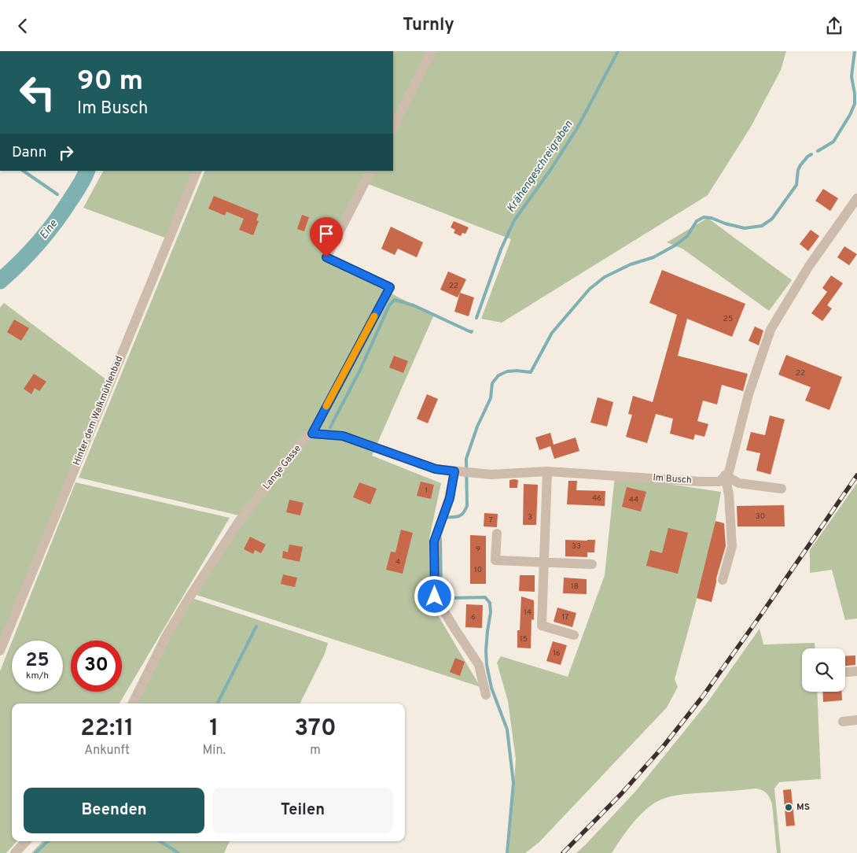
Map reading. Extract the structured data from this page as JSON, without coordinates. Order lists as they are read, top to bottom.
{
  "streets": {
    "street": ["Hinter dem Walkmühlenbad", "Lange Gasse", "Im Busch"]
  },
  "crossings": [
    ["Lange Gasse", "Im Busch"]
  ],
  "water": ["Krähengeschreigraben", "Eine"],
  "places": ["MS"],
  "house_numbers": [
    "22",
    "25",
    "22",
    "1",
    "46",
    "44",
    "30",
    "3",
    "7",
    "33",
    "9",
    "4",
    "10",
    "18",
    "14",
    "6",
    "17",
    "15",
    "16"
  ],
  "page": {
    "header": "Turnly",
    "turn": ["90 m", "Im Busch"],
    "then": "Dann",
    "speed": "25 km/h",
    "limit": "30",
    "eta": [
      "22:11",
      "Ankunft",
      "1",
      "Min.",
      "370",
      "m"
    ],
    "buttons": ["Beenden", "Teilen"]
  }
}
